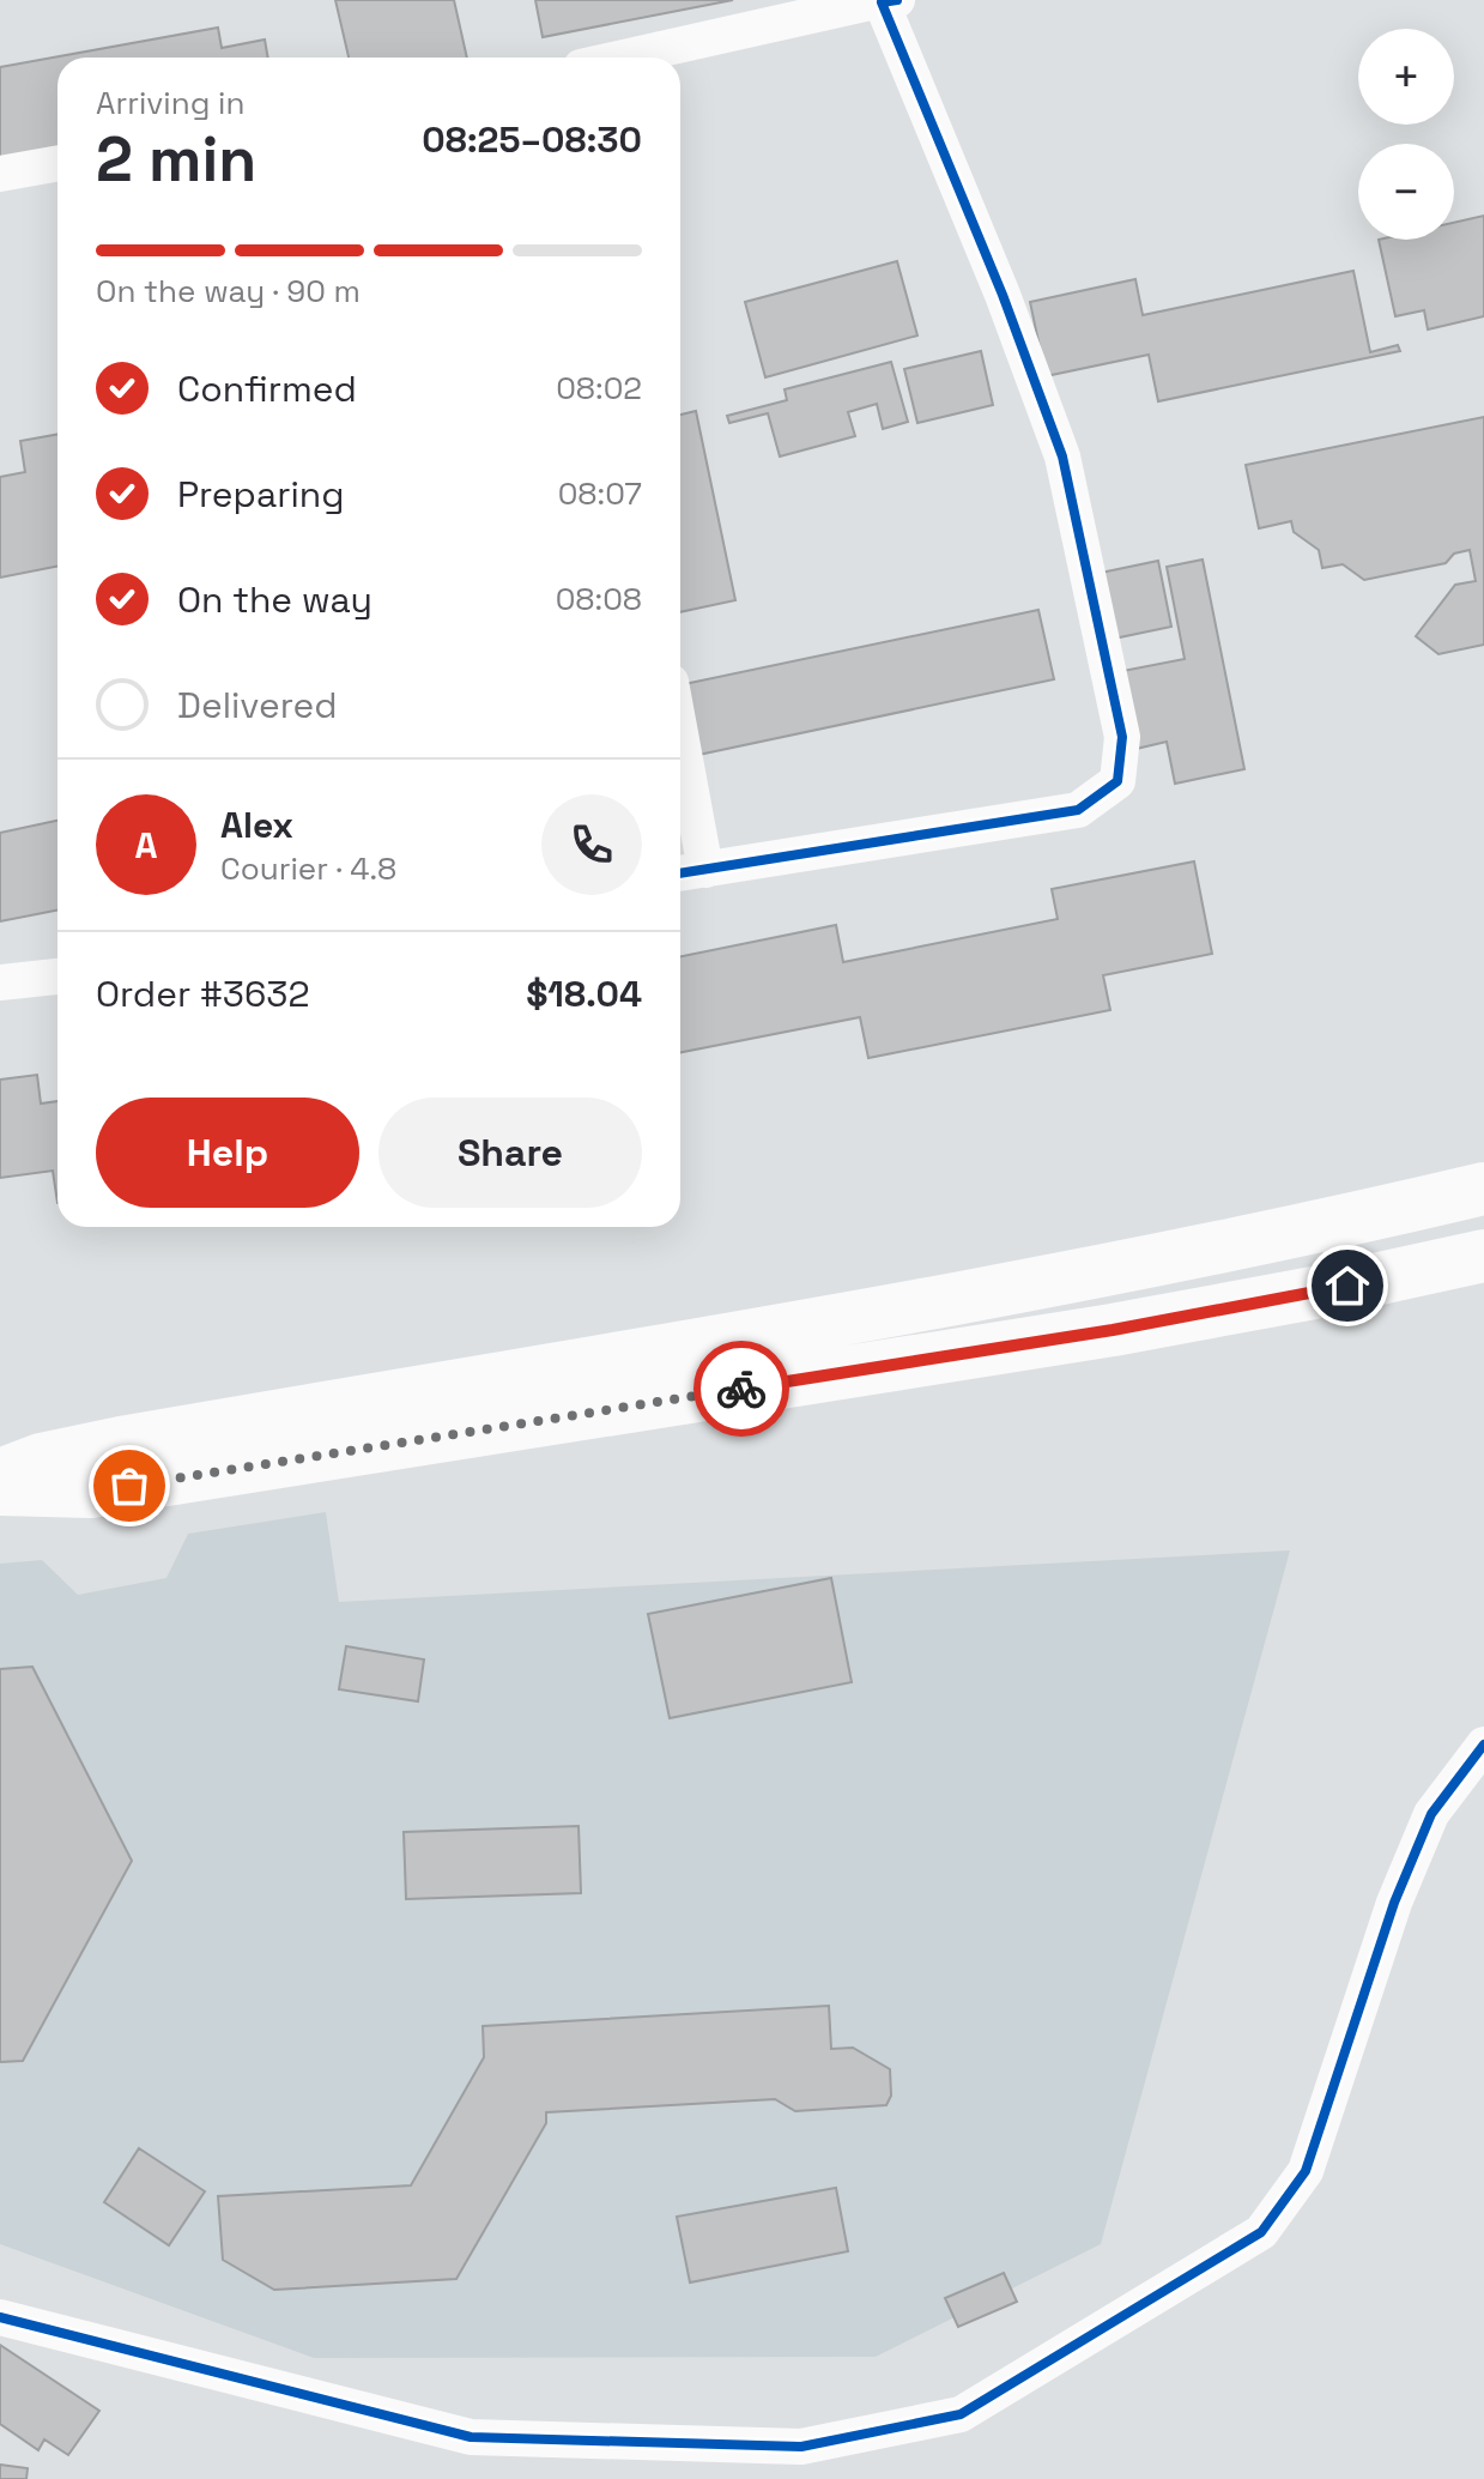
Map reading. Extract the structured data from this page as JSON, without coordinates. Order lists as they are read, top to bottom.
{
  "page": {
    "map_buttons": ["+", "−"],
    "heading": ["2 min", "Arriving in", "08:25–08:30"],
    "panel": [
      "Alex",
      "Courier · 4.8",
      "Order #3632",
      "$18.04"
    ],
    "bar": "On the way · 90 m",
    "list": [
      ["Confirmed", "08:02"],
      ["Preparing", "08:07"],
      ["On the way", "08:08"],
      "Delivered"
    ],
    "round": "A",
    "buttons": ["Help", "Share"]
  }
}
